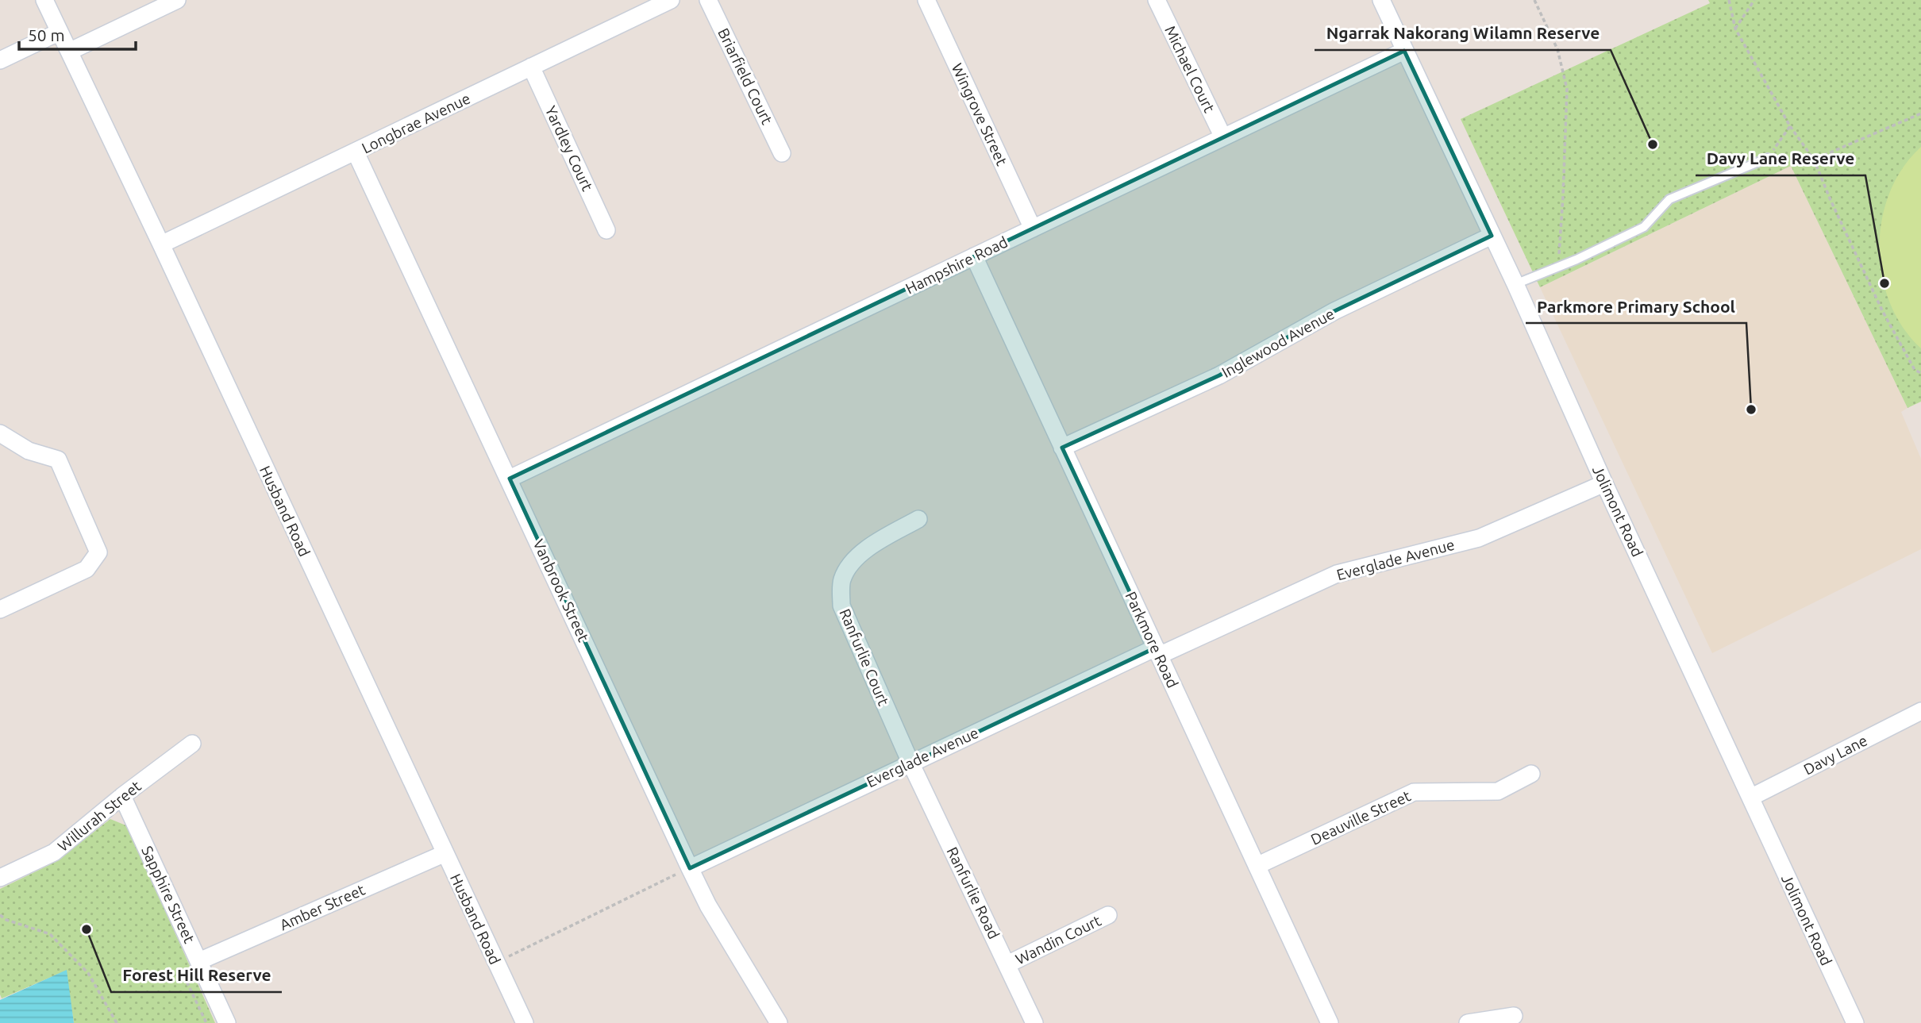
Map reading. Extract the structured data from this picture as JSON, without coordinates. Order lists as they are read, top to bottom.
{
  "streets": {
    "street": [
      "Michael Court",
      "Briarfield Court",
      "Wingrove Street",
      "Longbrae Avenue",
      "Yardley Court",
      "Hampshire Road",
      "Inglewood Avenue",
      "Husband Road",
      "Jolimont Road",
      "Everglade Avenue",
      "Vanbrook Street",
      "Parkmore Road",
      "Ranfurlie Court",
      "Davy Lane",
      "Willurah Street",
      "Deauville Street",
      "Ranfurlie Road",
      "Sapphire Street",
      "Amber Street",
      "Wandin Court"
    ]
  },
  "crossings": [
    ["Michael Court", "Hampshire Road"],
    ["Wingrove Street", "Hampshire Road"],
    ["Longbrae Avenue", "Yardley Court"],
    ["Longbrae Avenue", "Husband Road"],
    ["Longbrae Avenue", "Vanbrook Street"],
    ["Hampshire Road", "Jolimont Road"],
    ["Hampshire Road", "Vanbrook Street"],
    ["Hampshire Road", "Parkmore Road"],
    ["Inglewood Avenue", "Jolimont Road"],
    ["Inglewood Avenue", "Parkmore Road"],
    ["Husband Road", "Amber Street"],
    ["Jolimont Road", "Everglade Avenue"],
    ["Jolimont Road", "Davy Lane"],
    ["Everglade Avenue", "Vanbrook Street"],
    ["Everglade Avenue", "Parkmore Road"],
    ["Everglade Avenue", "Ranfurlie Court"],
    ["Everglade Avenue", "Ranfurlie Road"],
    ["Parkmore Road", "Deauville Street"],
    ["Ranfurlie Court", "Ranfurlie Road"],
    ["Willurah Street", "Sapphire Street"],
    ["Ranfurlie Road", "Wandin Court"],
    ["Sapphire Street", "Amber Street"]
  ],
  "places": [
    "Ngarrak Nakorang Wilamn Reserve",
    "Davy Lane Reserve",
    "Parkmore Primary School",
    "Forest Hill Reserve"
  ],
  "scale_bar": "50 m"
}
